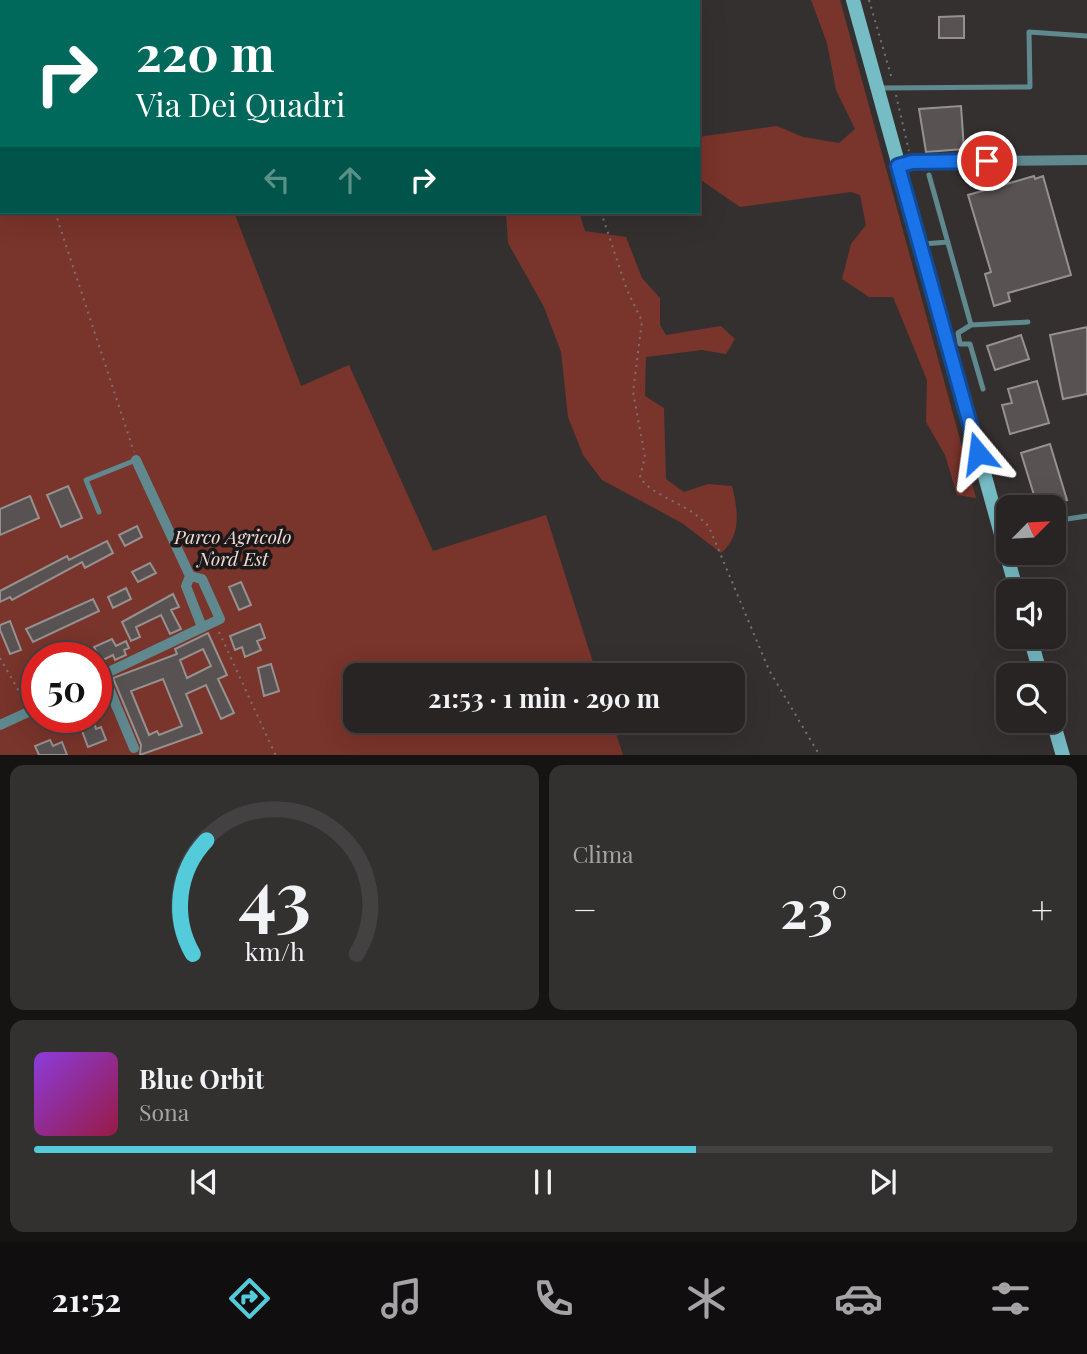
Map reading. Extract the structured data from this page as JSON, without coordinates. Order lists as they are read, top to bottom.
{
  "parks": ["Parco Agricolo Nord Est"],
  "north": "top right",
  "page": {
    "turn": ["220 m", "Via Dei Quadri"],
    "limit": "50",
    "trip": "21:53 · 1 min · 290 m",
    "tile": "Clima",
    "heat": ["−", "23°", "+"],
    "song": ["Blue Orbit", "Sona"],
    "tabs": "21:52",
    "gauge": ["43", "km/h"]
  }
}
